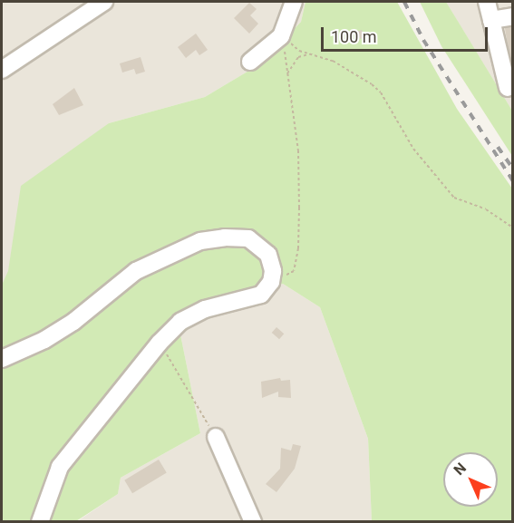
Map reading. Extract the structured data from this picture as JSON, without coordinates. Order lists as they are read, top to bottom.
{
  "scale_bar": "100 m",
  "north": "top left"
}
